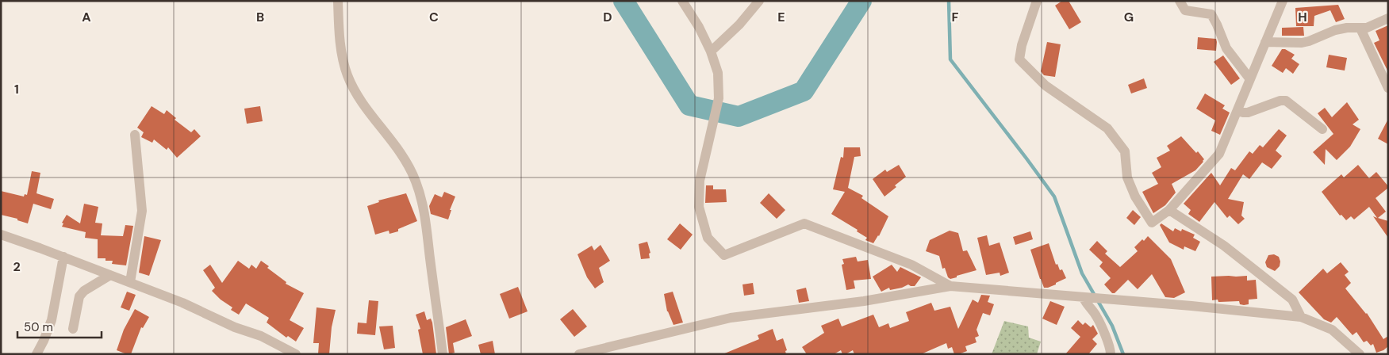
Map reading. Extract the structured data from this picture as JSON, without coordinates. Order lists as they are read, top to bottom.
{
  "scale_bar": "50 m",
  "grid": {
    "columns": [
      "A",
      "B",
      "C",
      "D",
      "E",
      "F",
      "G",
      "H"
    ],
    "rows": ["1", "2"]
  }
}
